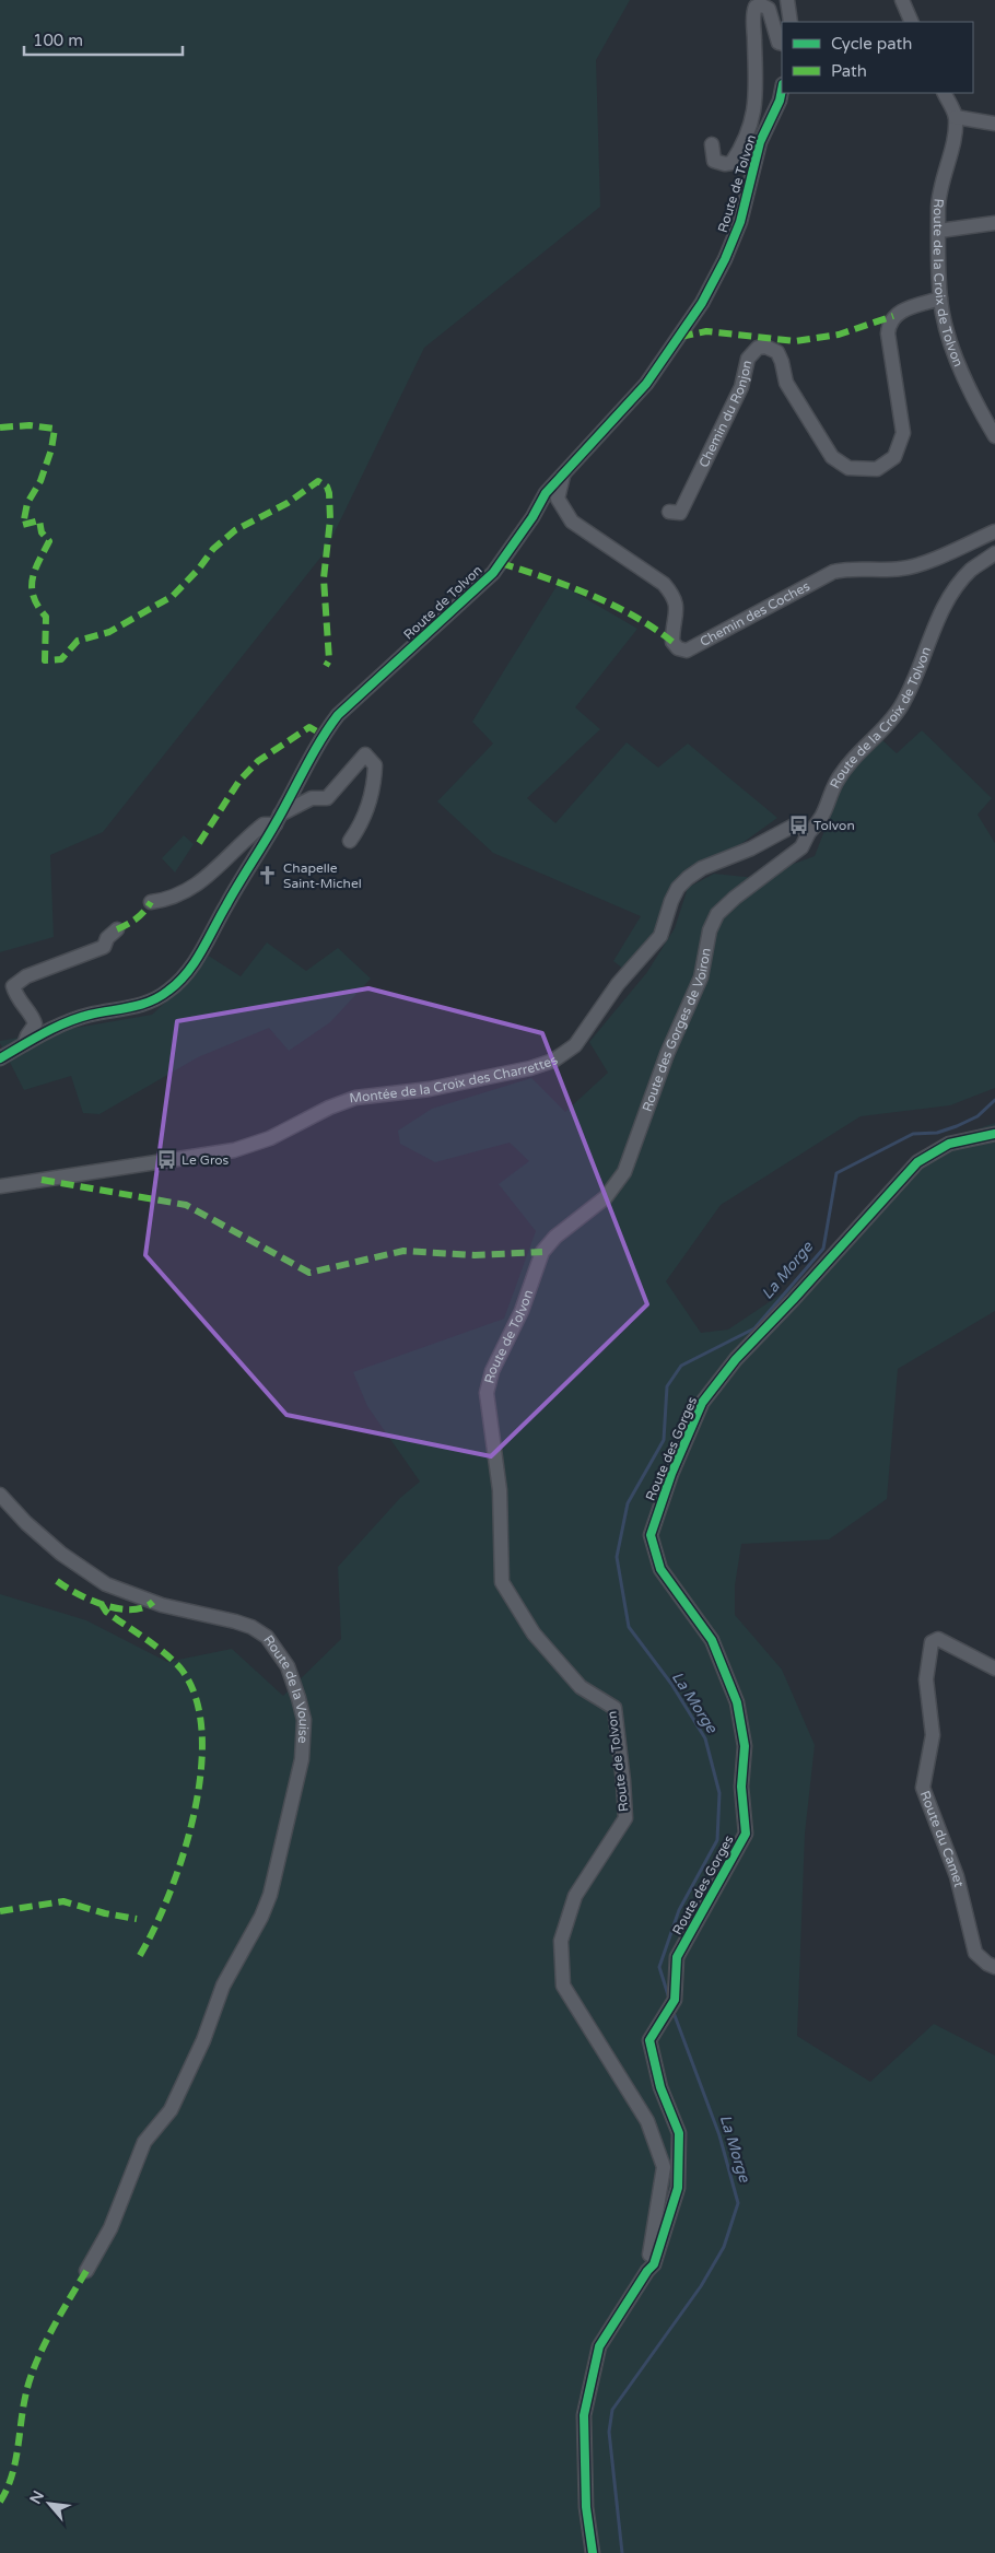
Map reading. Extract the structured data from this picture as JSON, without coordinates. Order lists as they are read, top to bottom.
{
  "streets": {
    "street": [
      "Route de Tolvon",
      "Route de la Croix de Tolvon",
      "Chemin du Ronjon",
      "Chemin des Coches",
      "Route des Gorges de Voiron",
      "Montée de la Croix des Charrettes",
      "Route des Gorges",
      "Route de la Vouise",
      "Route du Camet"
    ]
  },
  "crossings": [
    ["Route de Tolvon", "Chemin des Coches"],
    ["Route de Tolvon", "Route des Gorges de Voiron"],
    ["Route de Tolvon", "Route des Gorges"],
    ["Route de la Croix de Tolvon", "Chemin du Ronjon"],
    ["Route de la Croix de Tolvon", "Route des Gorges de Voiron"],
    ["Route de la Croix de Tolvon", "Montée de la Croix des Charrettes"],
    ["Route des Gorges de Voiron", "Montée de la Croix des Charrettes"]
  ],
  "water": ["La Morge"],
  "places": {
    "bus stop": ["Tolvon", "Le Gros"],
    "church": ["Chapelle Saint-Michel"]
  },
  "legend": ["Cycle path", "Path"],
  "scale_bar": "100 m",
  "north": "top left"
}
